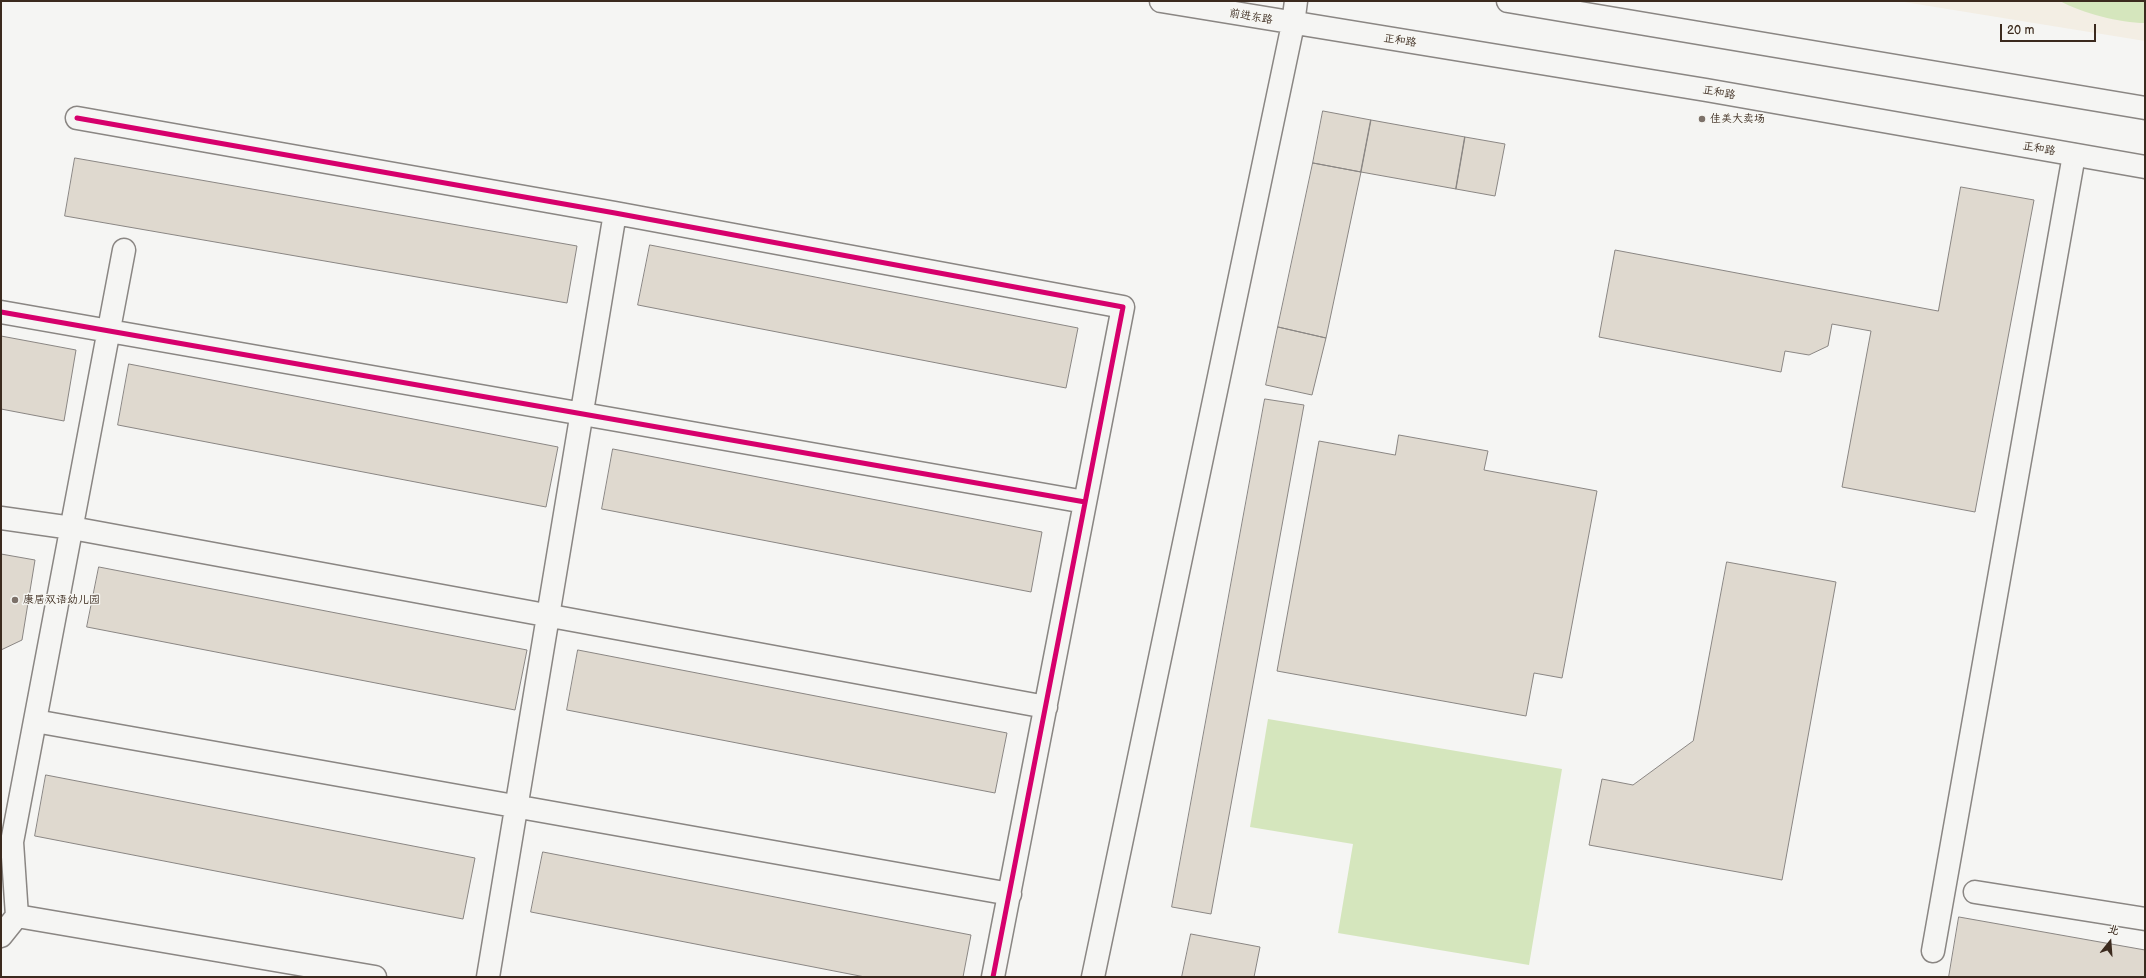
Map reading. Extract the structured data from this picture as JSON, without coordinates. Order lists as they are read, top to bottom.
{
  "streets": {
    "street": ["前进东路", "正和路"]
  },
  "crossings": [
    ["前进东路", "正和路"]
  ],
  "places": ["佳美大卖场", "康居双语幼儿园"],
  "scale_bar": "20 m",
  "north": "top"
}
